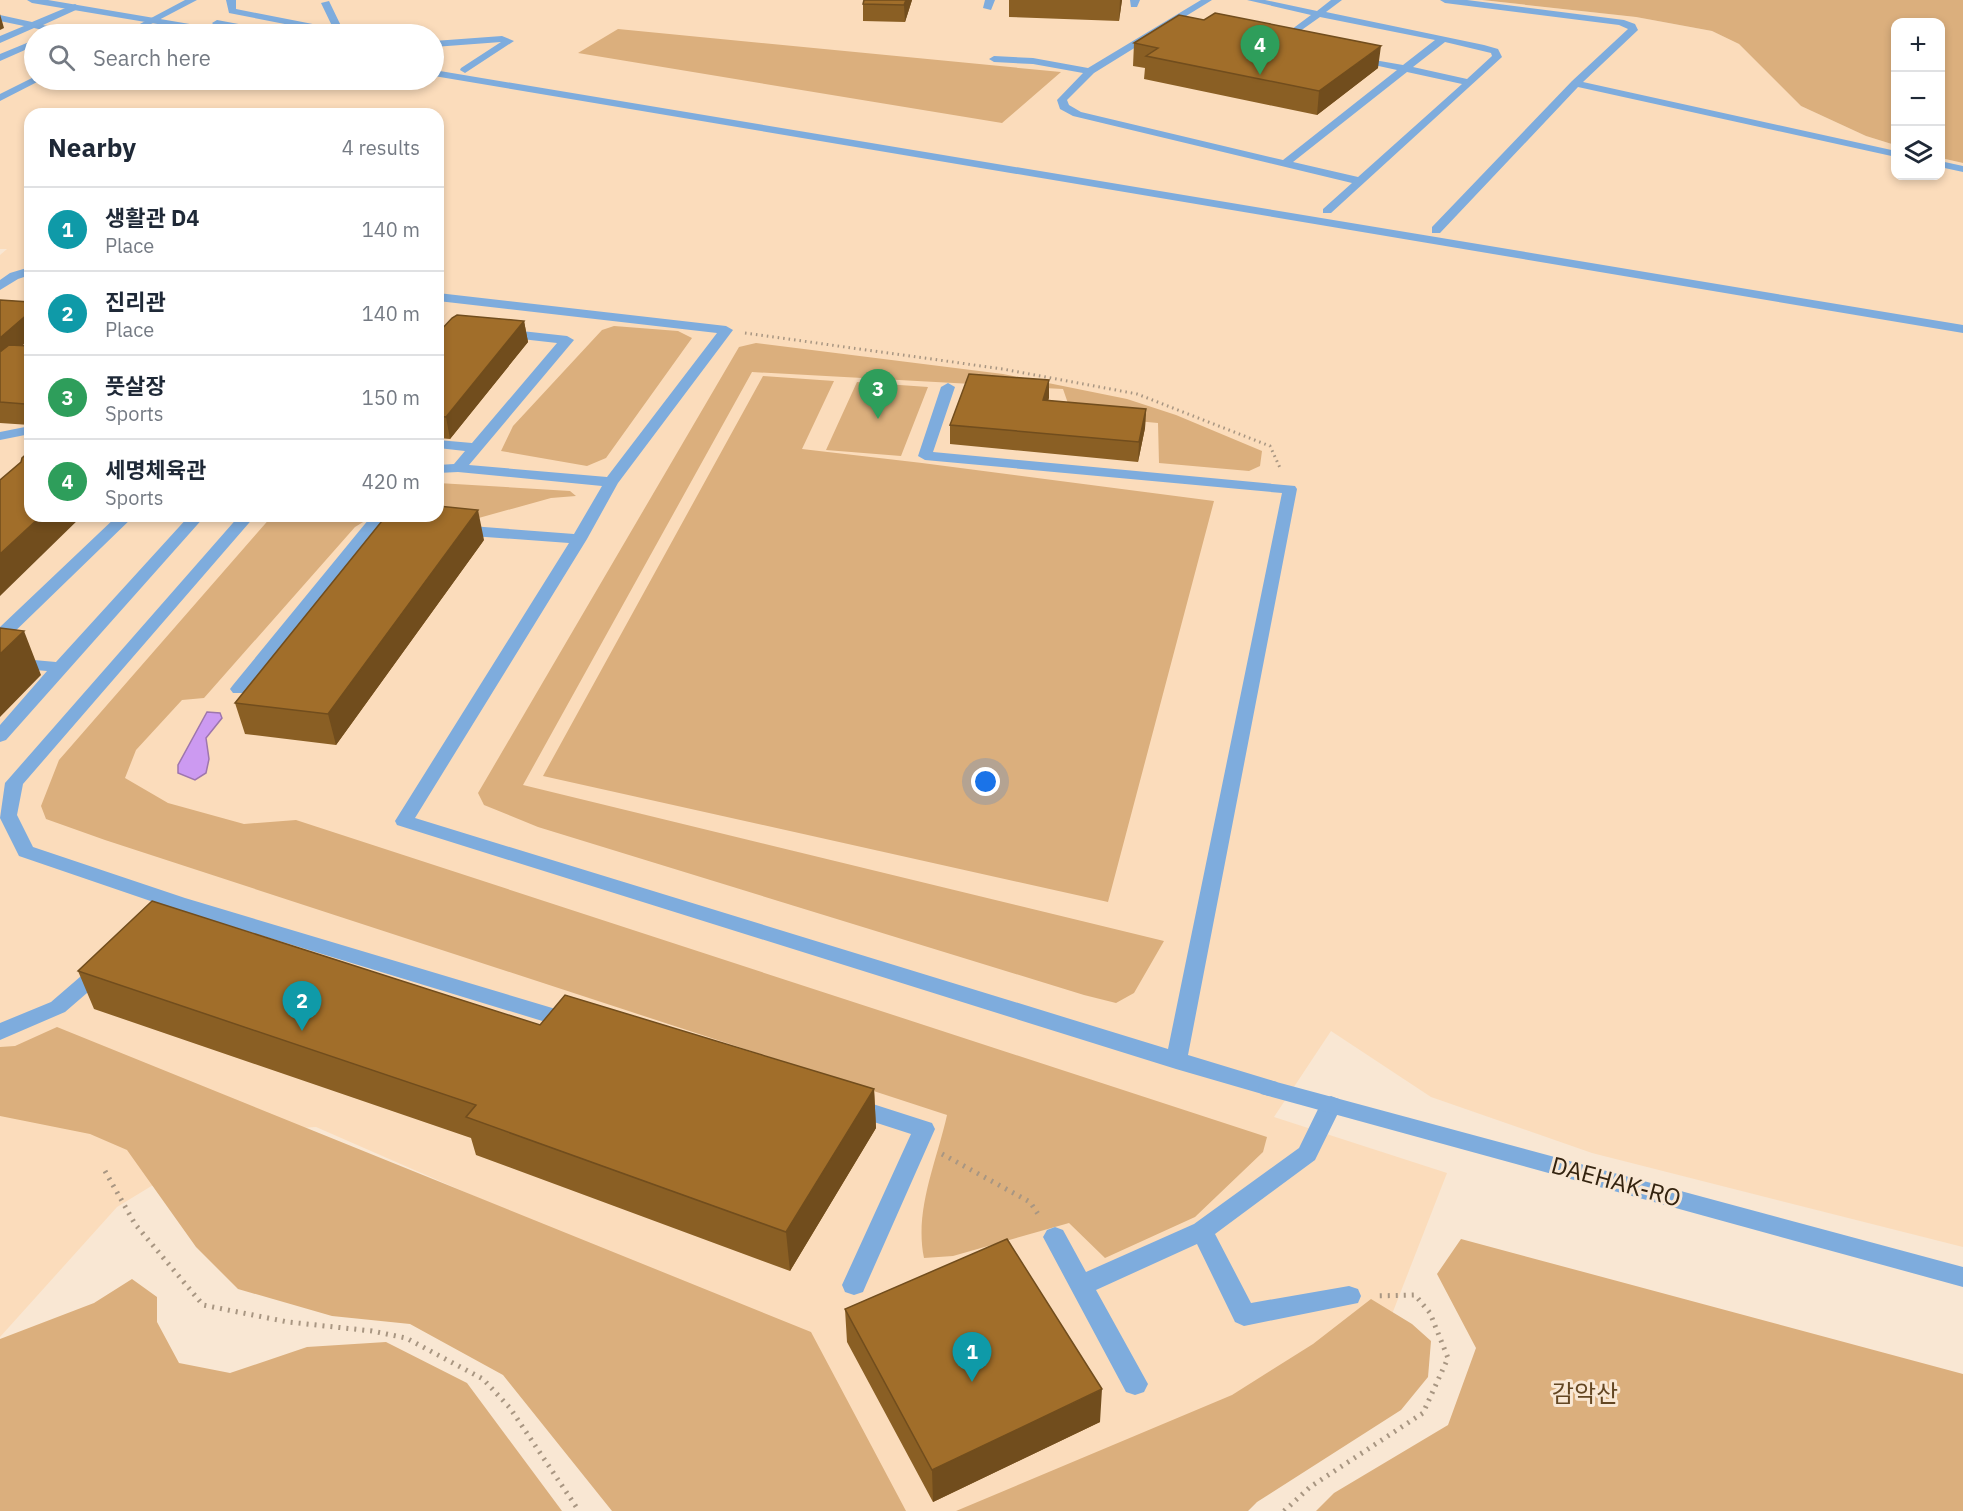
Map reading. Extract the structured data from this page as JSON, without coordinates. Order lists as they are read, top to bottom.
{
  "streets": {
    "street": ["DAEHAK-RO"]
  },
  "parks": ["감악산"],
  "page": {
    "map_buttons": ["+", "−"],
    "search": "Search here",
    "pins": [
      "4",
      "3",
      "2",
      "1"
    ],
    "heading": ["Nearby", "4 results"],
    "list": [
      {
        "mark": "1",
        "name": "생활관 D4",
        "note": "Place",
        "value": "140 m"
      },
      {
        "mark": "2",
        "name": "진리관",
        "note": "Place",
        "value": "140 m"
      },
      {
        "mark": "3",
        "name": "풋살장",
        "note": "Sports",
        "value": "150 m"
      },
      {
        "mark": "4",
        "name": "세명체육관",
        "note": "Sports",
        "value": "420 m"
      }
    ]
  }
}
